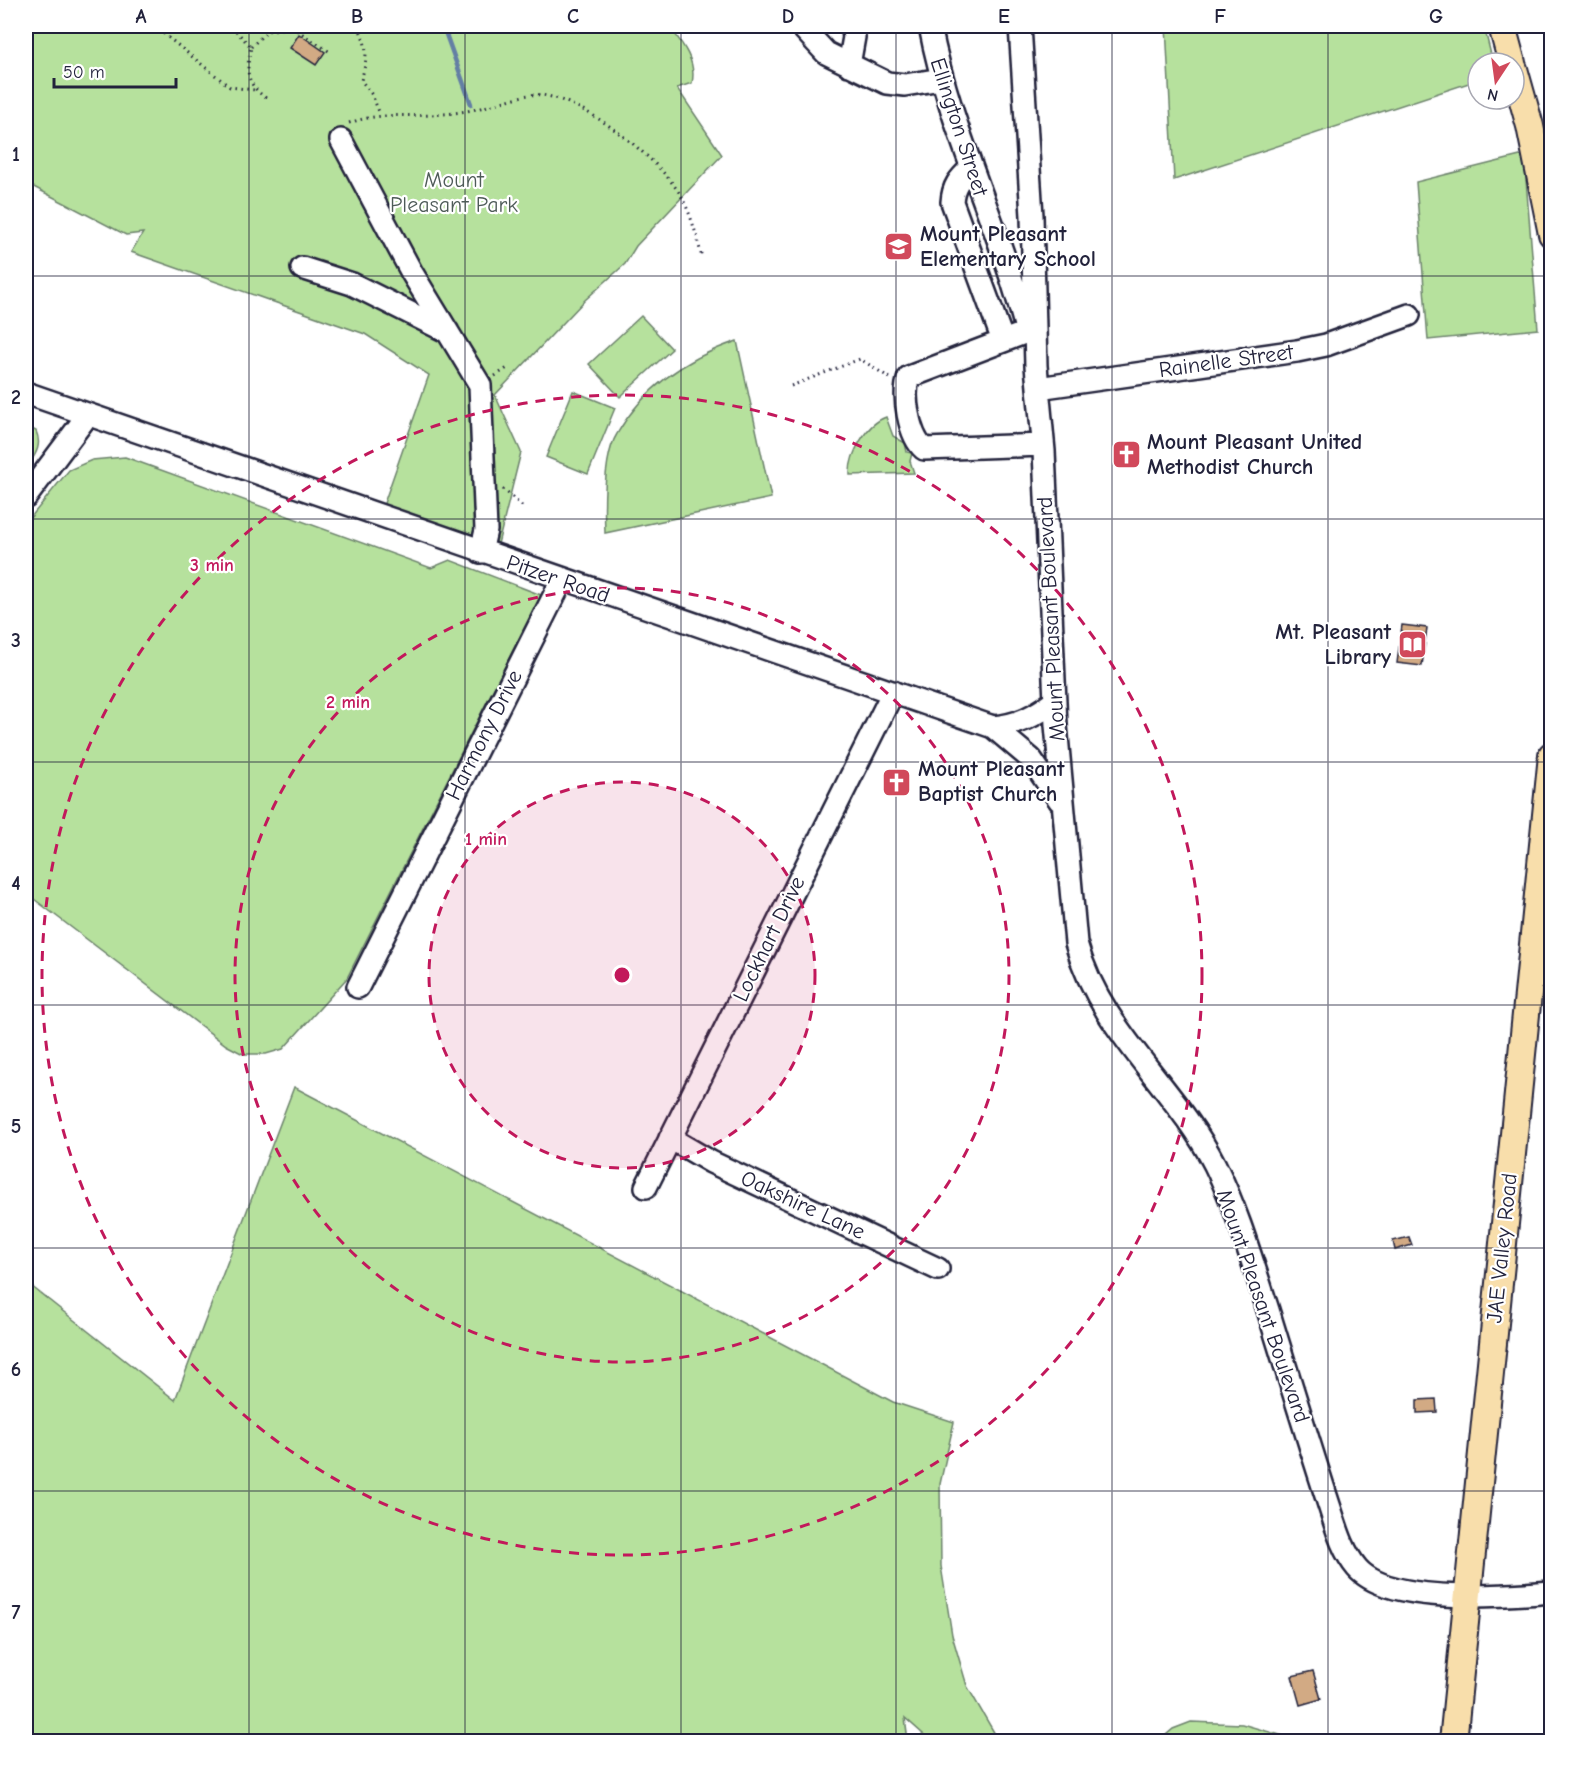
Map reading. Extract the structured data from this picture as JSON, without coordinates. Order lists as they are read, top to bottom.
{
  "streets": {
    "main road": ["JAE Valley Road"],
    "street": [
      "Ellington Street",
      "Rainelle Street",
      "Pitzer Road",
      "Mount Pleasant Boulevard",
      "Harmony Drive",
      "Lockhart Drive",
      "Oakshire Lane"
    ]
  },
  "crossings": [
    ["Ellington Street", "Mount Pleasant Boulevard"],
    ["Rainelle Street", "Mount Pleasant Boulevard"],
    ["Pitzer Road", "Mount Pleasant Boulevard"],
    ["Pitzer Road", "Harmony Drive"],
    ["Pitzer Road", "Lockhart Drive"],
    ["Mount Pleasant Boulevard", "JAE Valley Road"],
    ["Lockhart Drive", "Oakshire Lane"]
  ],
  "parks": ["Mount Pleasant Park"],
  "places": {
    "school or university": ["Mount Pleasant Elementary School"],
    "church": ["Mount Pleasant United Methodist Church", "Mount Pleasant Baptist Church"],
    "library": ["Mt. Pleasant Library"]
  },
  "scale_bar": "50 m",
  "north": "bottom",
  "grid": {
    "columns": [
      "A",
      "B",
      "C",
      "D",
      "E",
      "F",
      "G"
    ],
    "rows": [
      "1",
      "2",
      "3",
      "4",
      "5",
      "6",
      "7"
    ]
  },
  "rings": ["3 min", "2 min", "1 min"]
}
